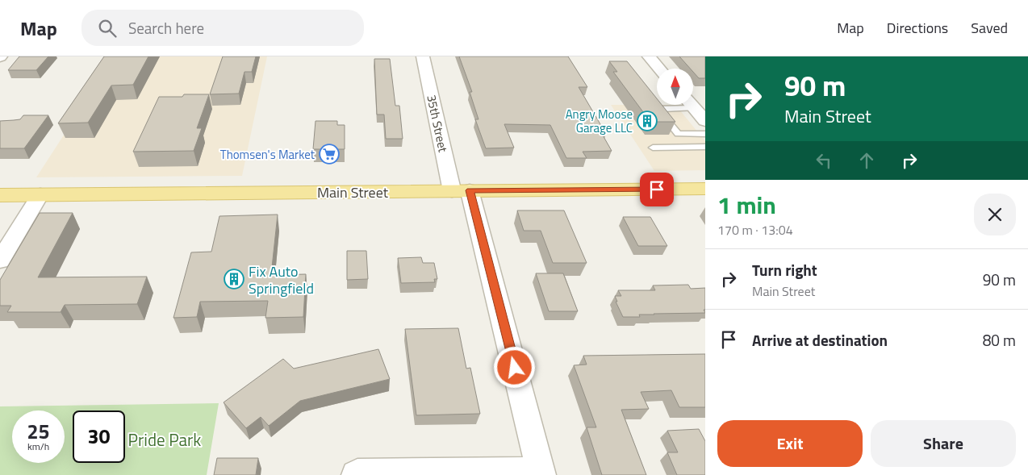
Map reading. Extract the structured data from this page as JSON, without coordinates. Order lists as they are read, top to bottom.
{
  "streets": {
    "main road": ["Main Street"],
    "street": ["35th Street"]
  },
  "crossings": [
    ["35th Street", "Main Street"]
  ],
  "parks": ["Pride Park"],
  "places": {
    "building": ["Angry Moose Garage LLC", "Fix Auto Springfield"],
    "supermarket": ["Thomsen's Market"]
  },
  "north": "top",
  "page": {
    "header": "Map",
    "search": "Search here",
    "nav": ["Map", "Directions", "Saved"],
    "turn": ["90 m", "Main Street"],
    "heading": ["1 min", "170 m · 13:04"],
    "list": [
      {
        "name": "Turn right",
        "note": "Main Street",
        "value": "90 m"
      },
      {
        "name": "Arrive at destination",
        "value": "80 m"
      }
    ],
    "speed": "25 km/h",
    "limit": "30",
    "buttons": ["Exit", "Share"]
  }
}
